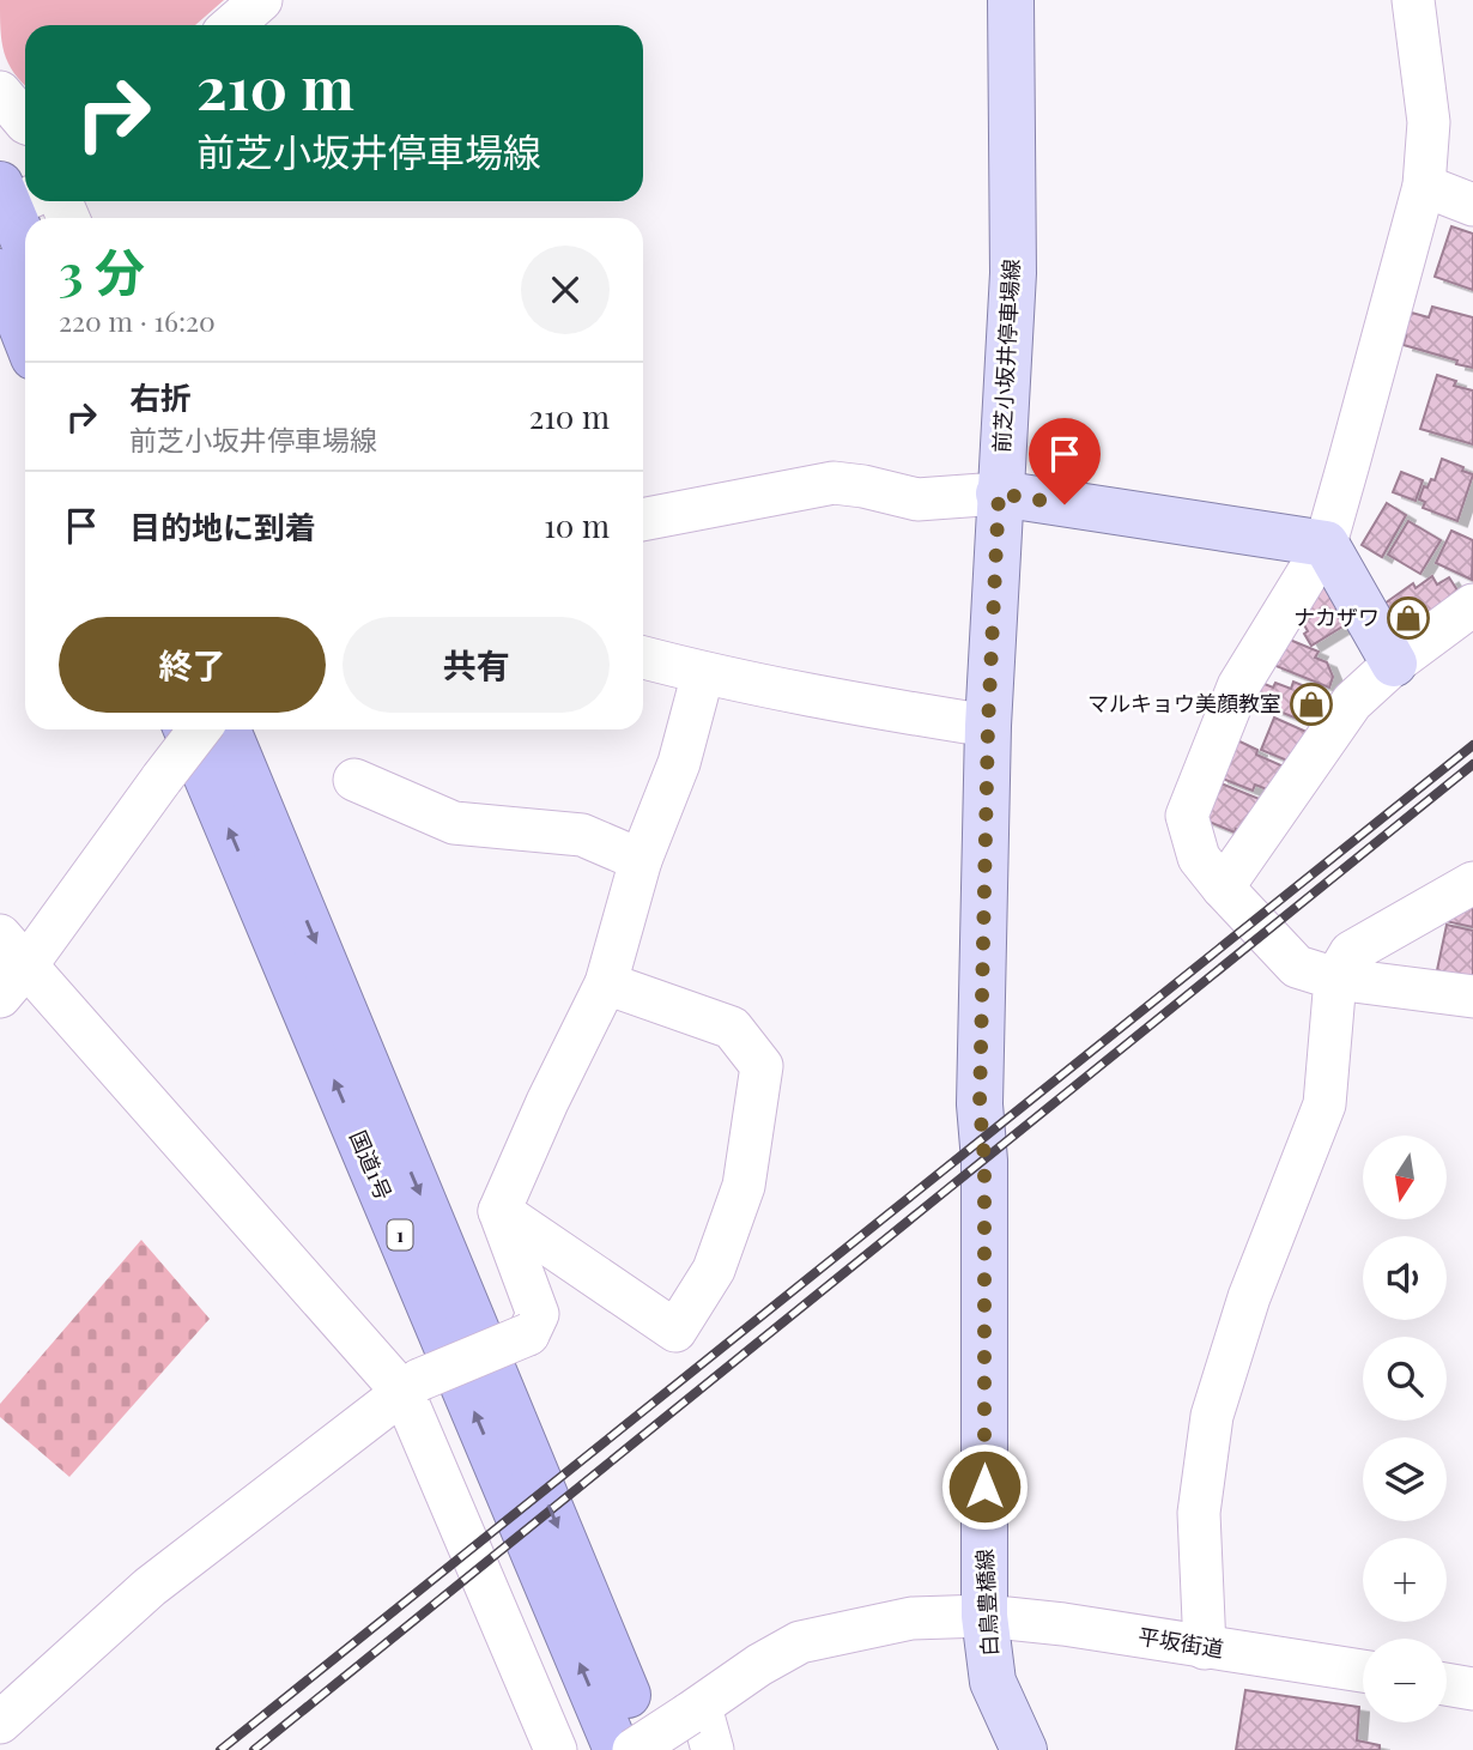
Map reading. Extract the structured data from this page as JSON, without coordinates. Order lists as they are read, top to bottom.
{
  "streets": {
    "highway": ["国道1号", "1"],
    "main road": ["前芝小坂井停車場線", "白鳥豊橋線"],
    "street": ["平坂街道"]
  },
  "crossings": [
    ["前芝小坂井停車場線", "白鳥豊橋線"],
    ["白鳥豊橋線", "平坂街道"]
  ],
  "places": {
    "shop": ["ナカザワ", "マルキョウ美顔教室"]
  },
  "north": "bottom",
  "page": {
    "turn": ["210 m", "前芝小坂井停車場線"],
    "heading": ["3 分", "220 m · 16:20"],
    "list": [
      {
        "name": "右折",
        "note": "前芝小坂井停車場線",
        "value": "210 m"
      },
      {
        "name": "目的地に到着",
        "value": "10 m"
      }
    ],
    "buttons": ["終了", "共有"],
    "map_buttons": ["+", "−"]
  }
}
